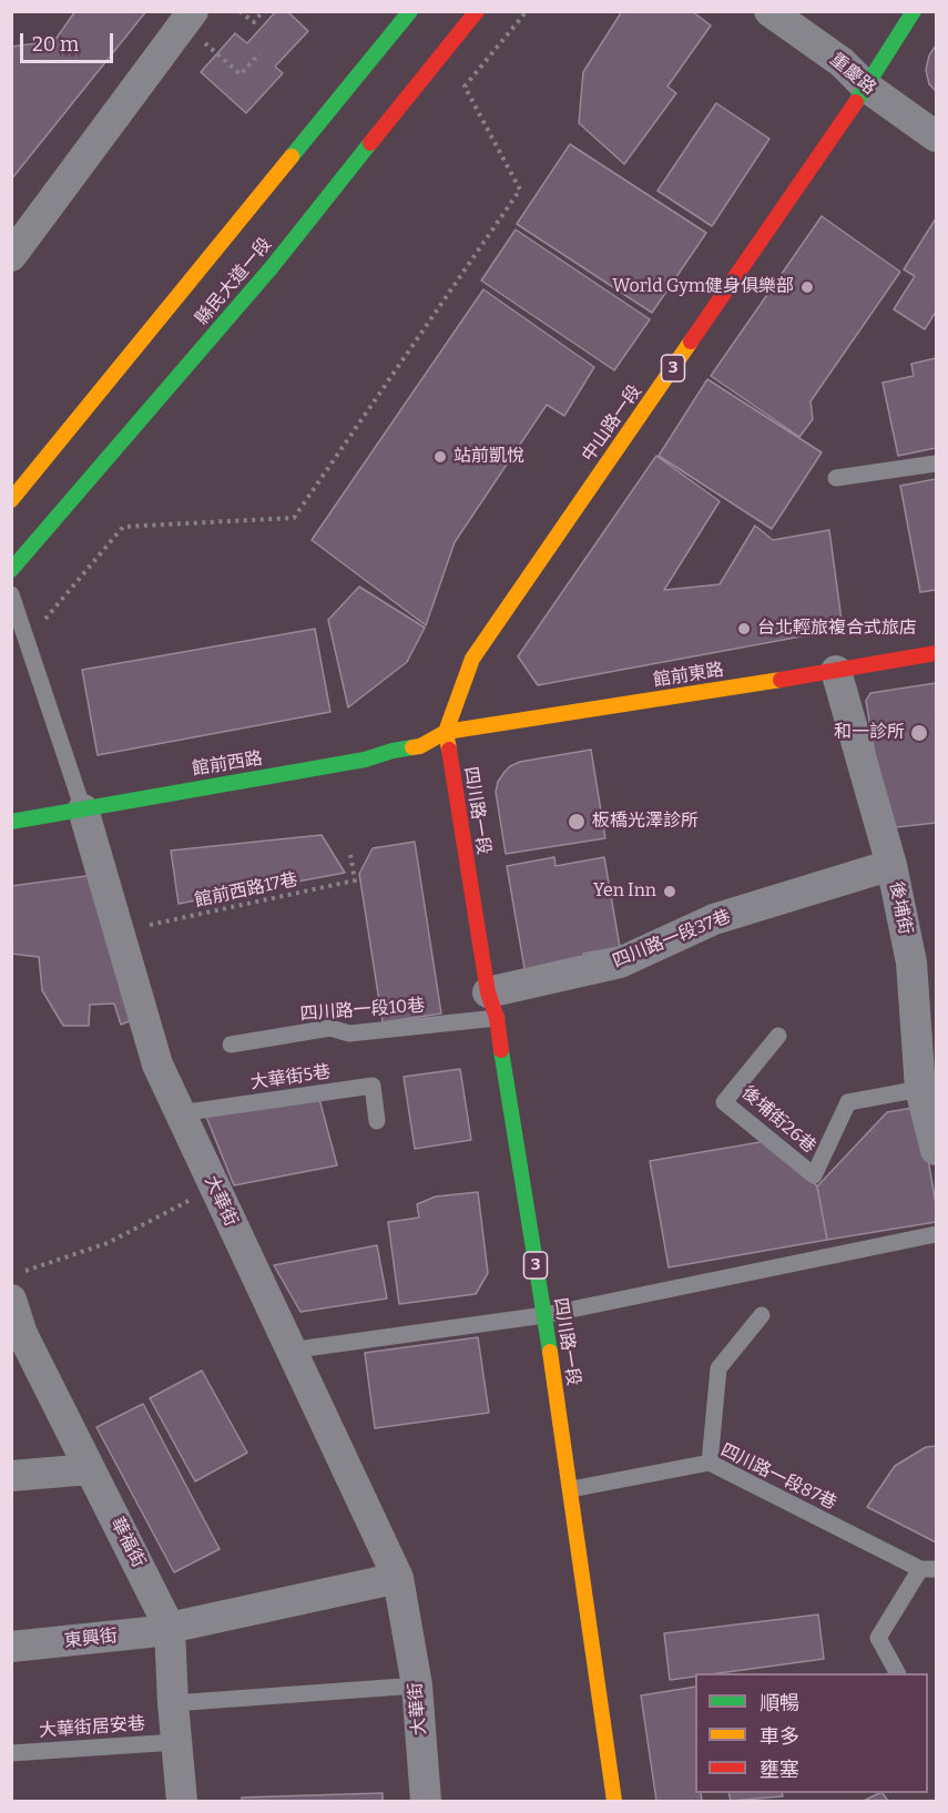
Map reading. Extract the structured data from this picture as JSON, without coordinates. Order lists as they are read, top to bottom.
{
  "streets": {
    "main road": [
      "縣民大道一段",
      "3",
      "中山路一段",
      "館前東路",
      "館前西路",
      "四川路一段"
    ],
    "street": [
      "重慶路",
      "後埔街",
      "四川路一段37巷",
      "大華街",
      "華福街",
      "東興街"
    ],
    "lane": [
      "四川路一段10巷",
      "大華街5巷",
      "後埔街26巷",
      "四川路一段87巷",
      "大華街居安巷"
    ],
    "path": ["館前西路17巷"]
  },
  "crossings": [
    ["重慶路", "中山路一段"],
    ["中山路一段", "館前東路"],
    ["中山路一段", "館前西路"],
    ["中山路一段", "四川路一段"],
    ["館前東路", "館前西路"],
    ["館前東路", "四川路一段"],
    ["館前東路", "後埔街"],
    ["館前西路", "四川路一段"],
    ["館前西路", "大華街"],
    ["四川路一段", "四川路一段37巷"],
    ["四川路一段", "四川路一段10巷"],
    ["四川路一段", "四川路一段87巷"],
    ["館前西路17巷", "大華街"],
    ["後埔街", "四川路一段37巷"],
    ["後埔街", "後埔街26巷"],
    ["四川路一段37巷", "四川路一段10巷"],
    ["大華街5巷", "大華街"],
    ["華福街", "東興街"],
    ["華福街", "大華街居安巷"]
  ],
  "places": [
    "World Gym健身俱樂部",
    "站前凱悅",
    "台北輕旅複合式旅店",
    "和一診所",
    "板橋光澤診所",
    "Yen Inn"
  ],
  "legend": ["順暢", "車多", "壅塞"],
  "scale_bar": "20 m"
}
